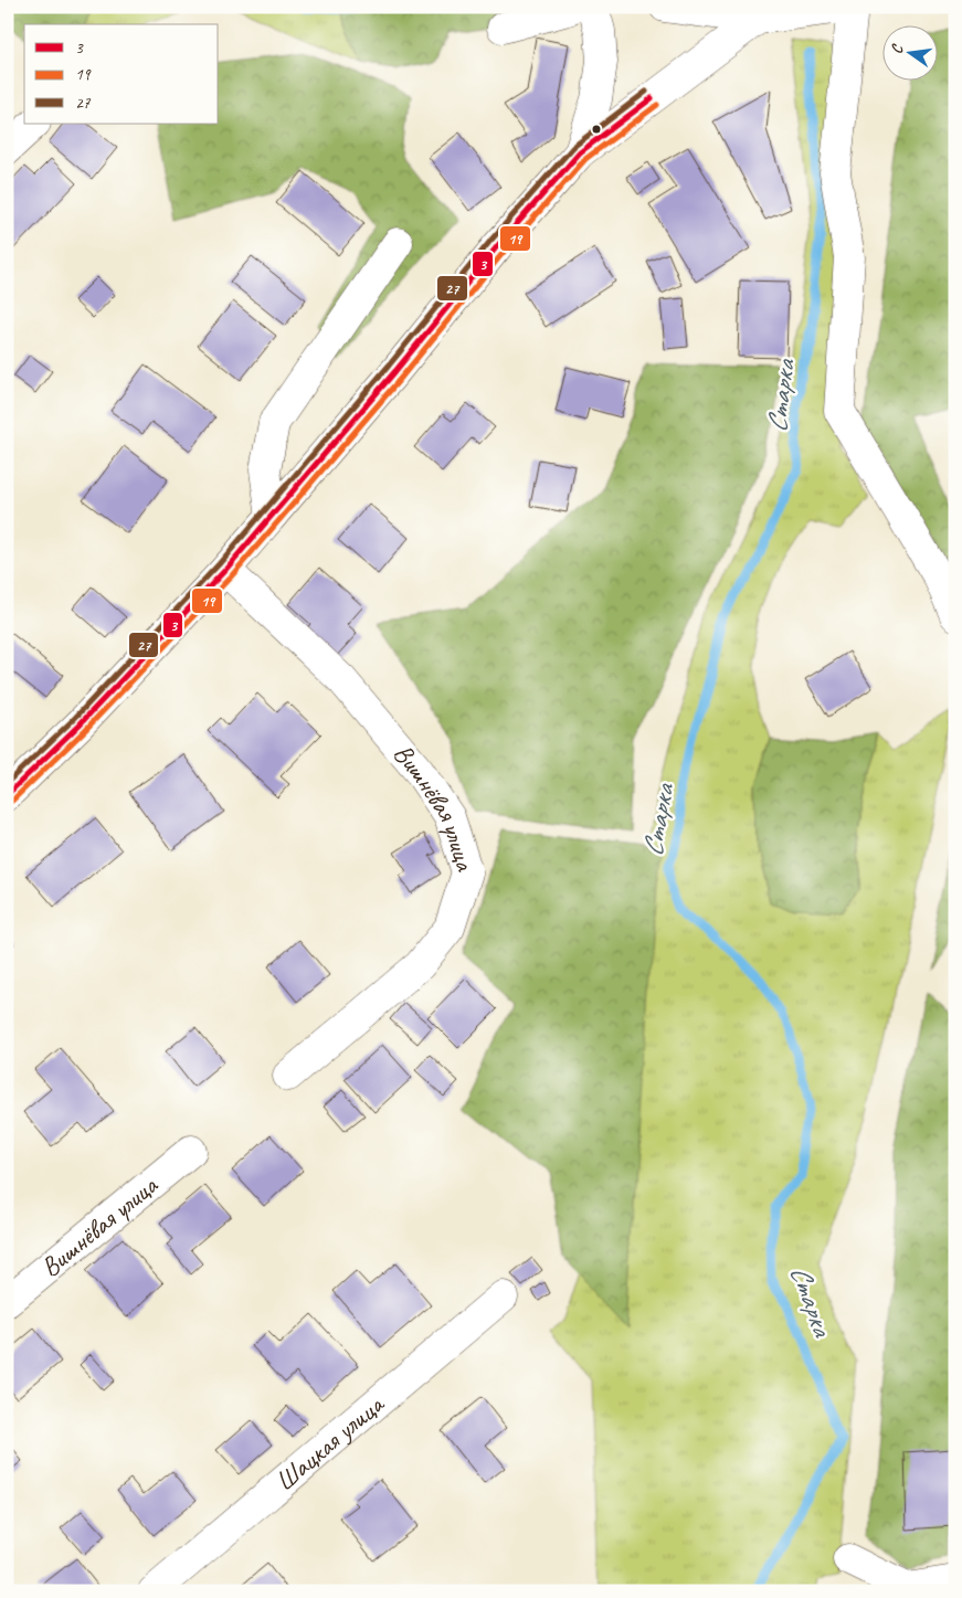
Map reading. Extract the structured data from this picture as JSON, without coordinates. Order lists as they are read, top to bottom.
{
  "streets": {
    "street": ["Вишнёвая улица", "Шацкая улица"]
  },
  "water": ["Старка"],
  "lines": ["transit line 27", "transit line 3", "transit line 19"],
  "legend": ["3", "19", "27"],
  "north": "left"
}
